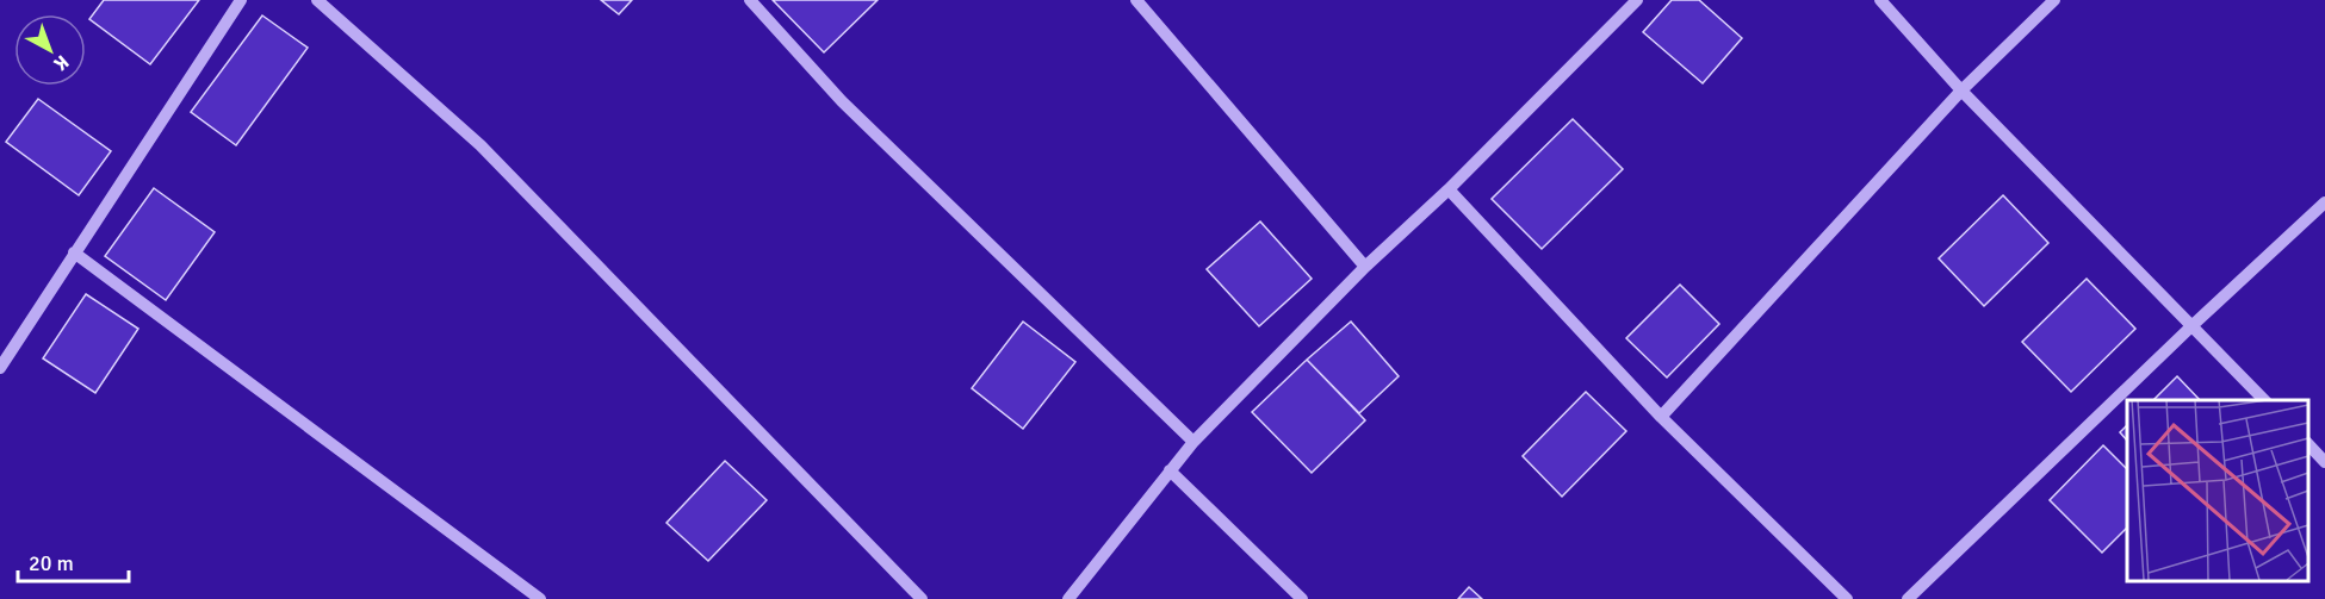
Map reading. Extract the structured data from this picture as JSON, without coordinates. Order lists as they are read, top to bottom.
{
  "scale_bar": "20 m",
  "north": "bottom right"
}
